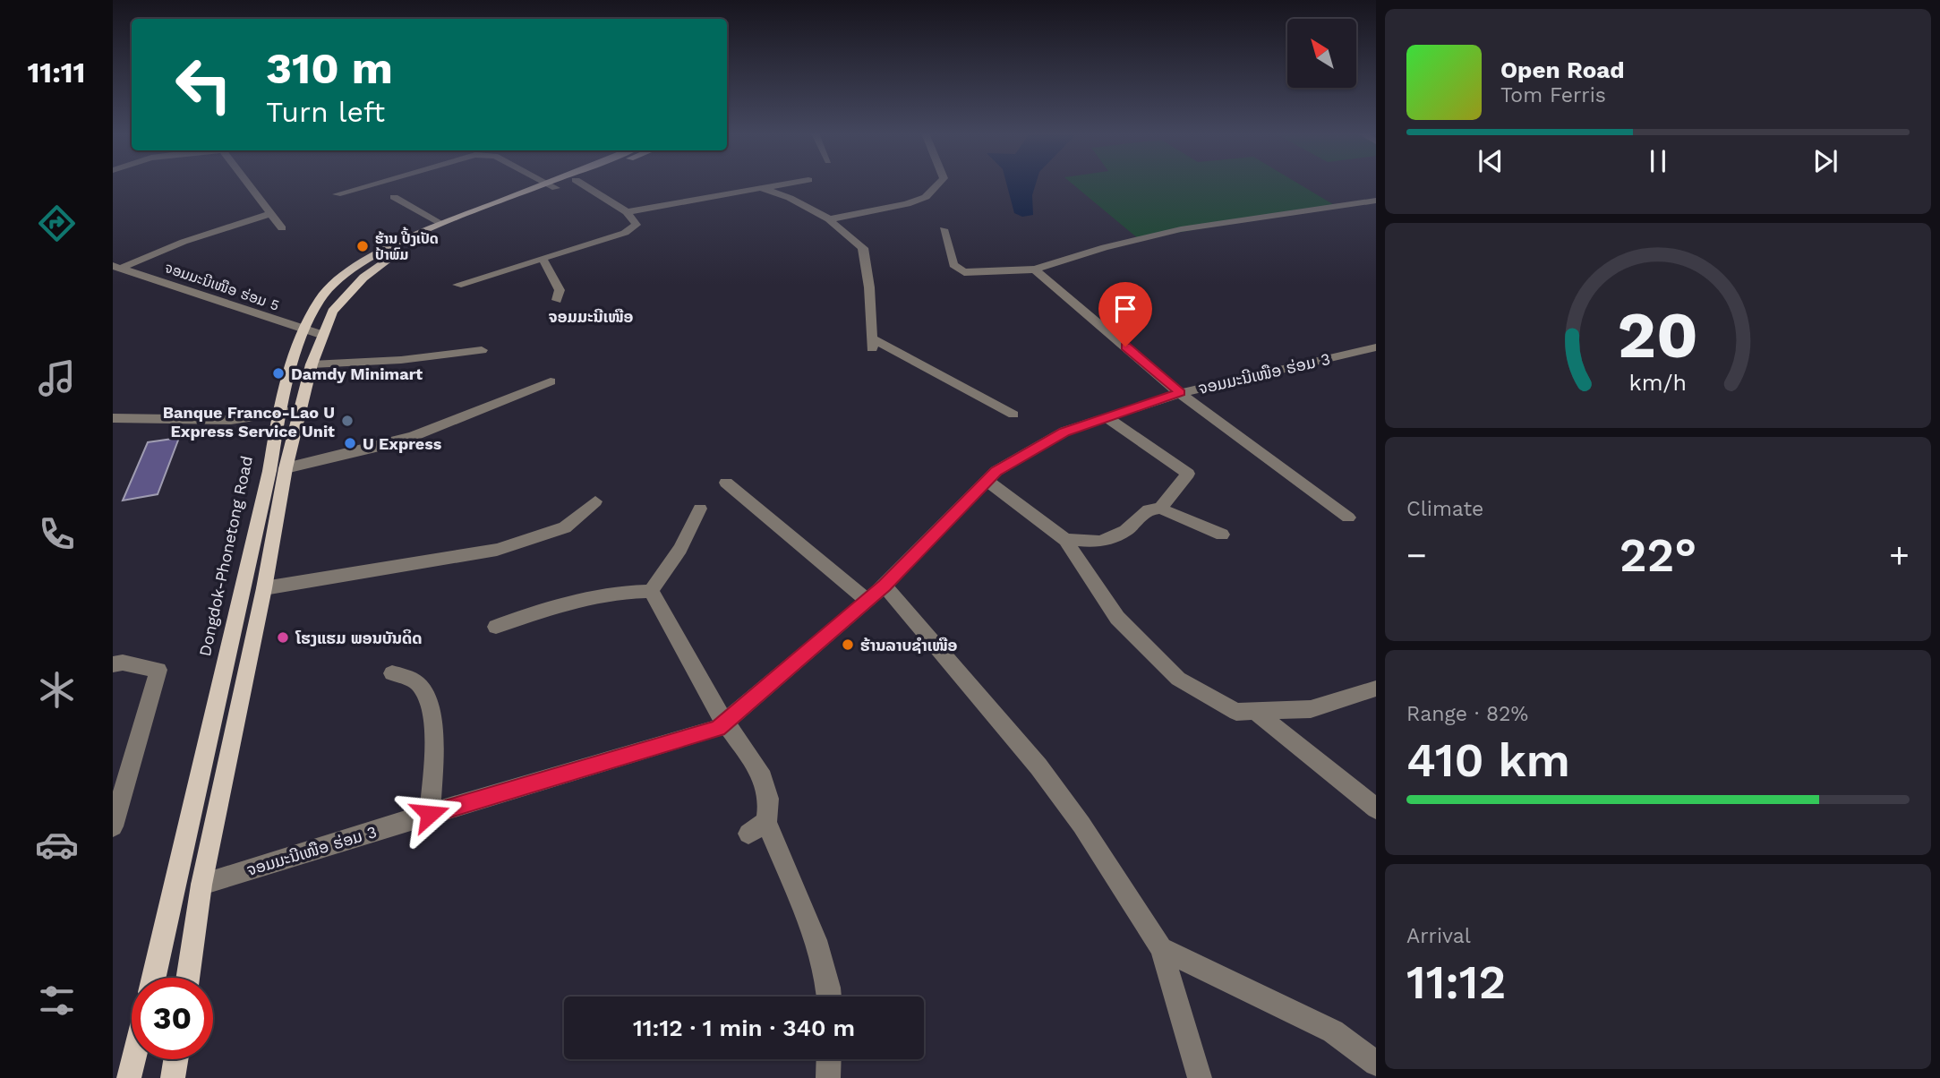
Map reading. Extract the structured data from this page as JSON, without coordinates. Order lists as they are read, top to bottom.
{
  "streets": {
    "main road": ["Dongdok-Phonetong Road"],
    "street": ["ຈອມມະນີເໜືອ ຮ່ອມ 5", "ຈອມມະນີເໜືອ ຮ່ອມ 3"]
  },
  "crossings": [
    ["ຈອມມະນີເໜືອ ຮ່ອມ 5", "Dongdok-Phonetong Road"],
    ["ຈອມມະນີເໜືອ ຮ່ອມ 3", "Dongdok-Phonetong Road"]
  ],
  "districts": ["ຈອມມະນີເໜືອ"],
  "places": [
    "ຮ້ານ ປີ້ງເປັດ ປ້າພົມ",
    "Damdy Minimart",
    "Banque Franco-Lao U Express Service Unit",
    "U Express",
    "ໂຮງແຮມ ພອນບັນດິດ",
    "ຮ້ານລາບຊຳເໜືອ"
  ],
  "north": "top left",
  "page": {
    "tabs": "11:11",
    "turn": ["310 m", "Turn left"],
    "song": ["Open Road", "Tom Ferris"],
    "tile": [
      "Climate",
      ["Range · 82%", "410 km"],
      ["Arrival", "11:12"]
    ],
    "heat": ["−", "22°", "+"],
    "limit": "30",
    "trip": "11:12 · 1 min · 340 m",
    "gauge": ["20", "km/h"]
  }
}
